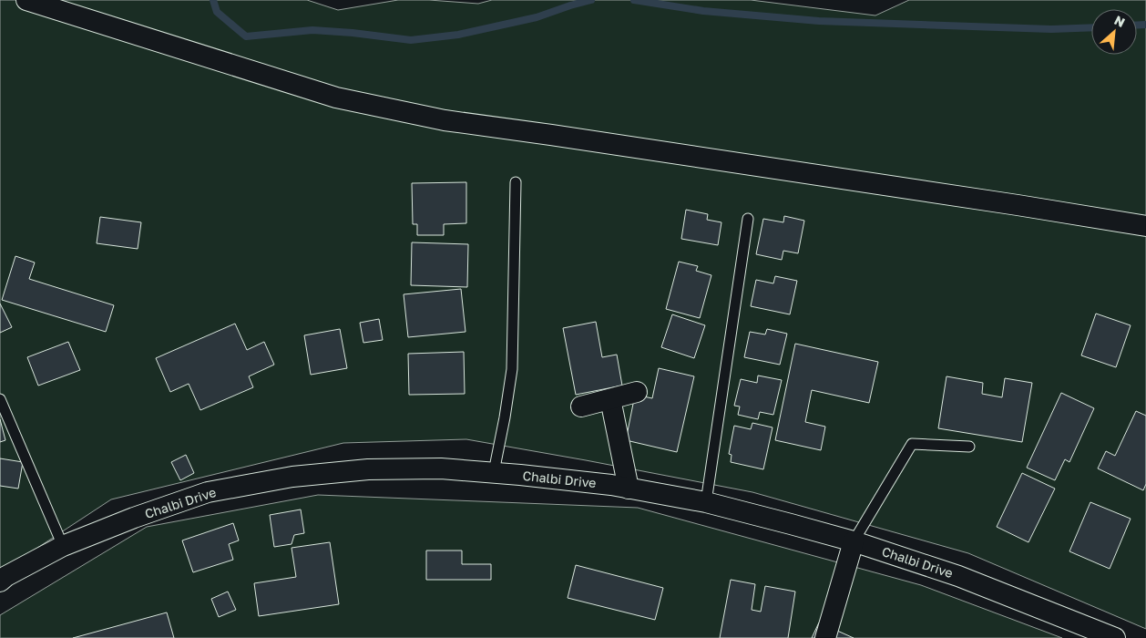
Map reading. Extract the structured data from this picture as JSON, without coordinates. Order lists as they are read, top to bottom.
{
  "streets": {
    "street": ["Chalbi Drive"]
  },
  "north": "top right"
}
